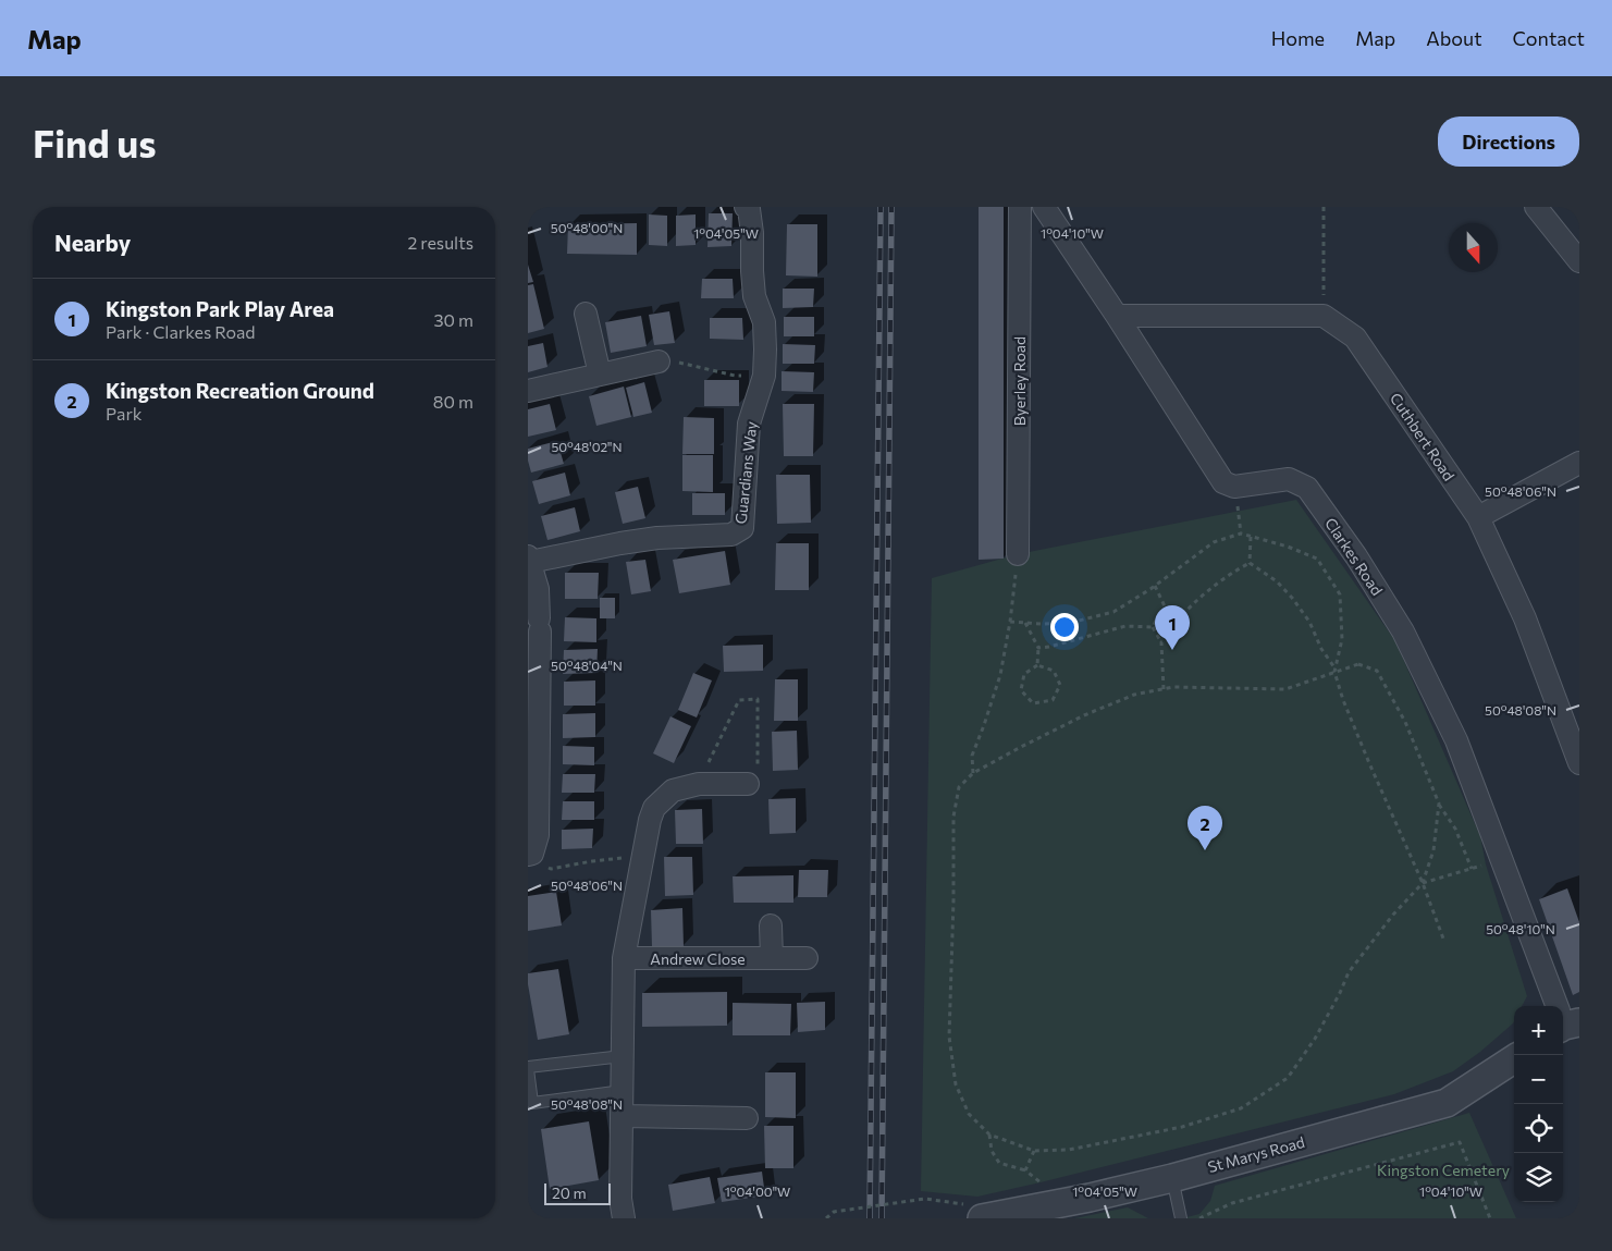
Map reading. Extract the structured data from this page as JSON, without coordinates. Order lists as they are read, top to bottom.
{
  "streets": {
    "street": [
      "Byerley Road",
      "Cuthbert Road",
      "Guardians Way",
      "Clarkes Road",
      "Andrew Close",
      "St Marys Road"
    ]
  },
  "parks": ["Kingston Cemetery"],
  "scale_bar": "20 m",
  "north": "bottom",
  "page": {
    "header": "Map",
    "nav": [
      "Home",
      "Map",
      "About",
      "Contact"
    ],
    "buttons": "Directions",
    "title": "Find us",
    "heading": ["Nearby", "2 results"],
    "list": [
      {
        "mark": "1",
        "name": "Kingston Park Play Area",
        "note": "Park · Clarkes Road",
        "value": "30 m"
      },
      {
        "mark": "2",
        "name": "Kingston Recreation Ground",
        "note": "Park",
        "value": "80 m"
      }
    ],
    "pins": ["1", "2"],
    "map_buttons": ["+", "−"],
    "scale": "20 m"
  },
  "coordinates": [
    "50°48'00\"N",
    "1°04'05\"W",
    "1°04'10\"W",
    "50°48'02\"N",
    "50°48'06\"N",
    "50°48'04\"N",
    "50°48'08\"N",
    "50°48'10\"N",
    "1°04'00\"W"
  ]
}
